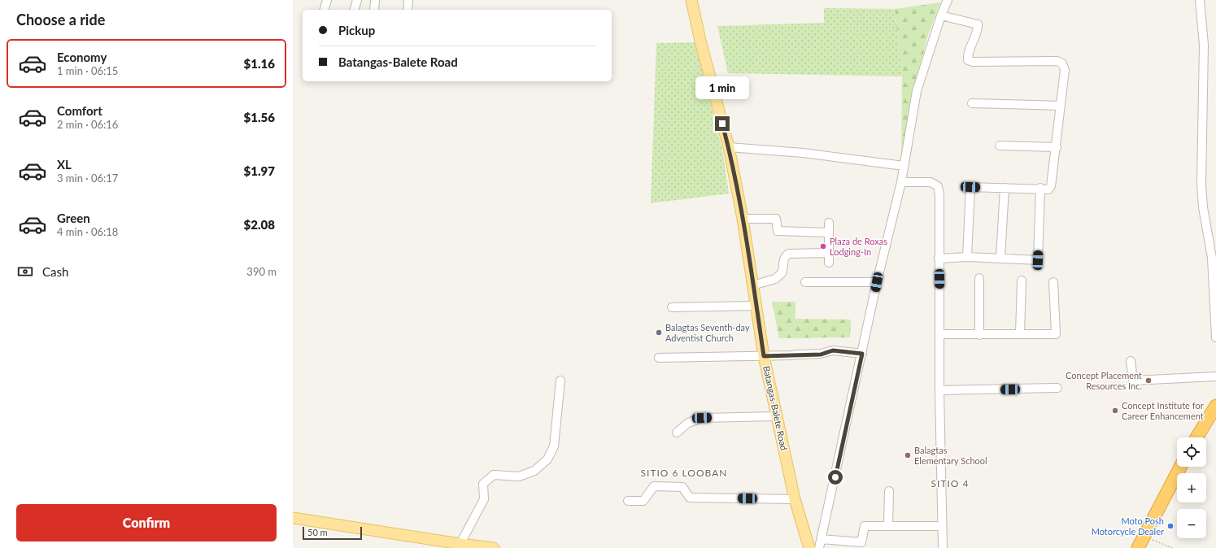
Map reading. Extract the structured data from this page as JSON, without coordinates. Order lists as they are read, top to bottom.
{
  "streets": {
    "main road": ["Batangas-Balete Road"]
  },
  "districts": ["SITIO 6 LOOBAN", "SITIO 4"],
  "places": [
    "Plaza de Roxas Lodging-In",
    "Balagtas Seventh-day Adventist Church",
    "Concept Placement Resources Inc.",
    "Concept Institute for Career Enhancement",
    "Balagtas Elementary School",
    "Moto Posh Motorcycle Dealer"
  ],
  "scale_bar": "50 m",
  "page": {
    "heading": "Choose a ride",
    "banner": ["Pickup", "Batangas-Balete Road"],
    "list": [
      {
        "name": "Economy",
        "note": "1 min · 06:15",
        "value": "$1.16"
      },
      {
        "name": "Comfort",
        "note": "2 min · 06:16",
        "value": "$1.56"
      },
      {
        "name": "XL",
        "note": "3 min · 06:17",
        "value": "$1.97"
      },
      {
        "name": "Green",
        "note": "4 min · 06:18",
        "value": "$2.08"
      }
    ],
    "bubble": "1 min",
    "pay": ["Cash", "390 m"],
    "map_buttons": ["+", "−"],
    "buttons": "Confirm",
    "scale": "50 m"
  }
}
